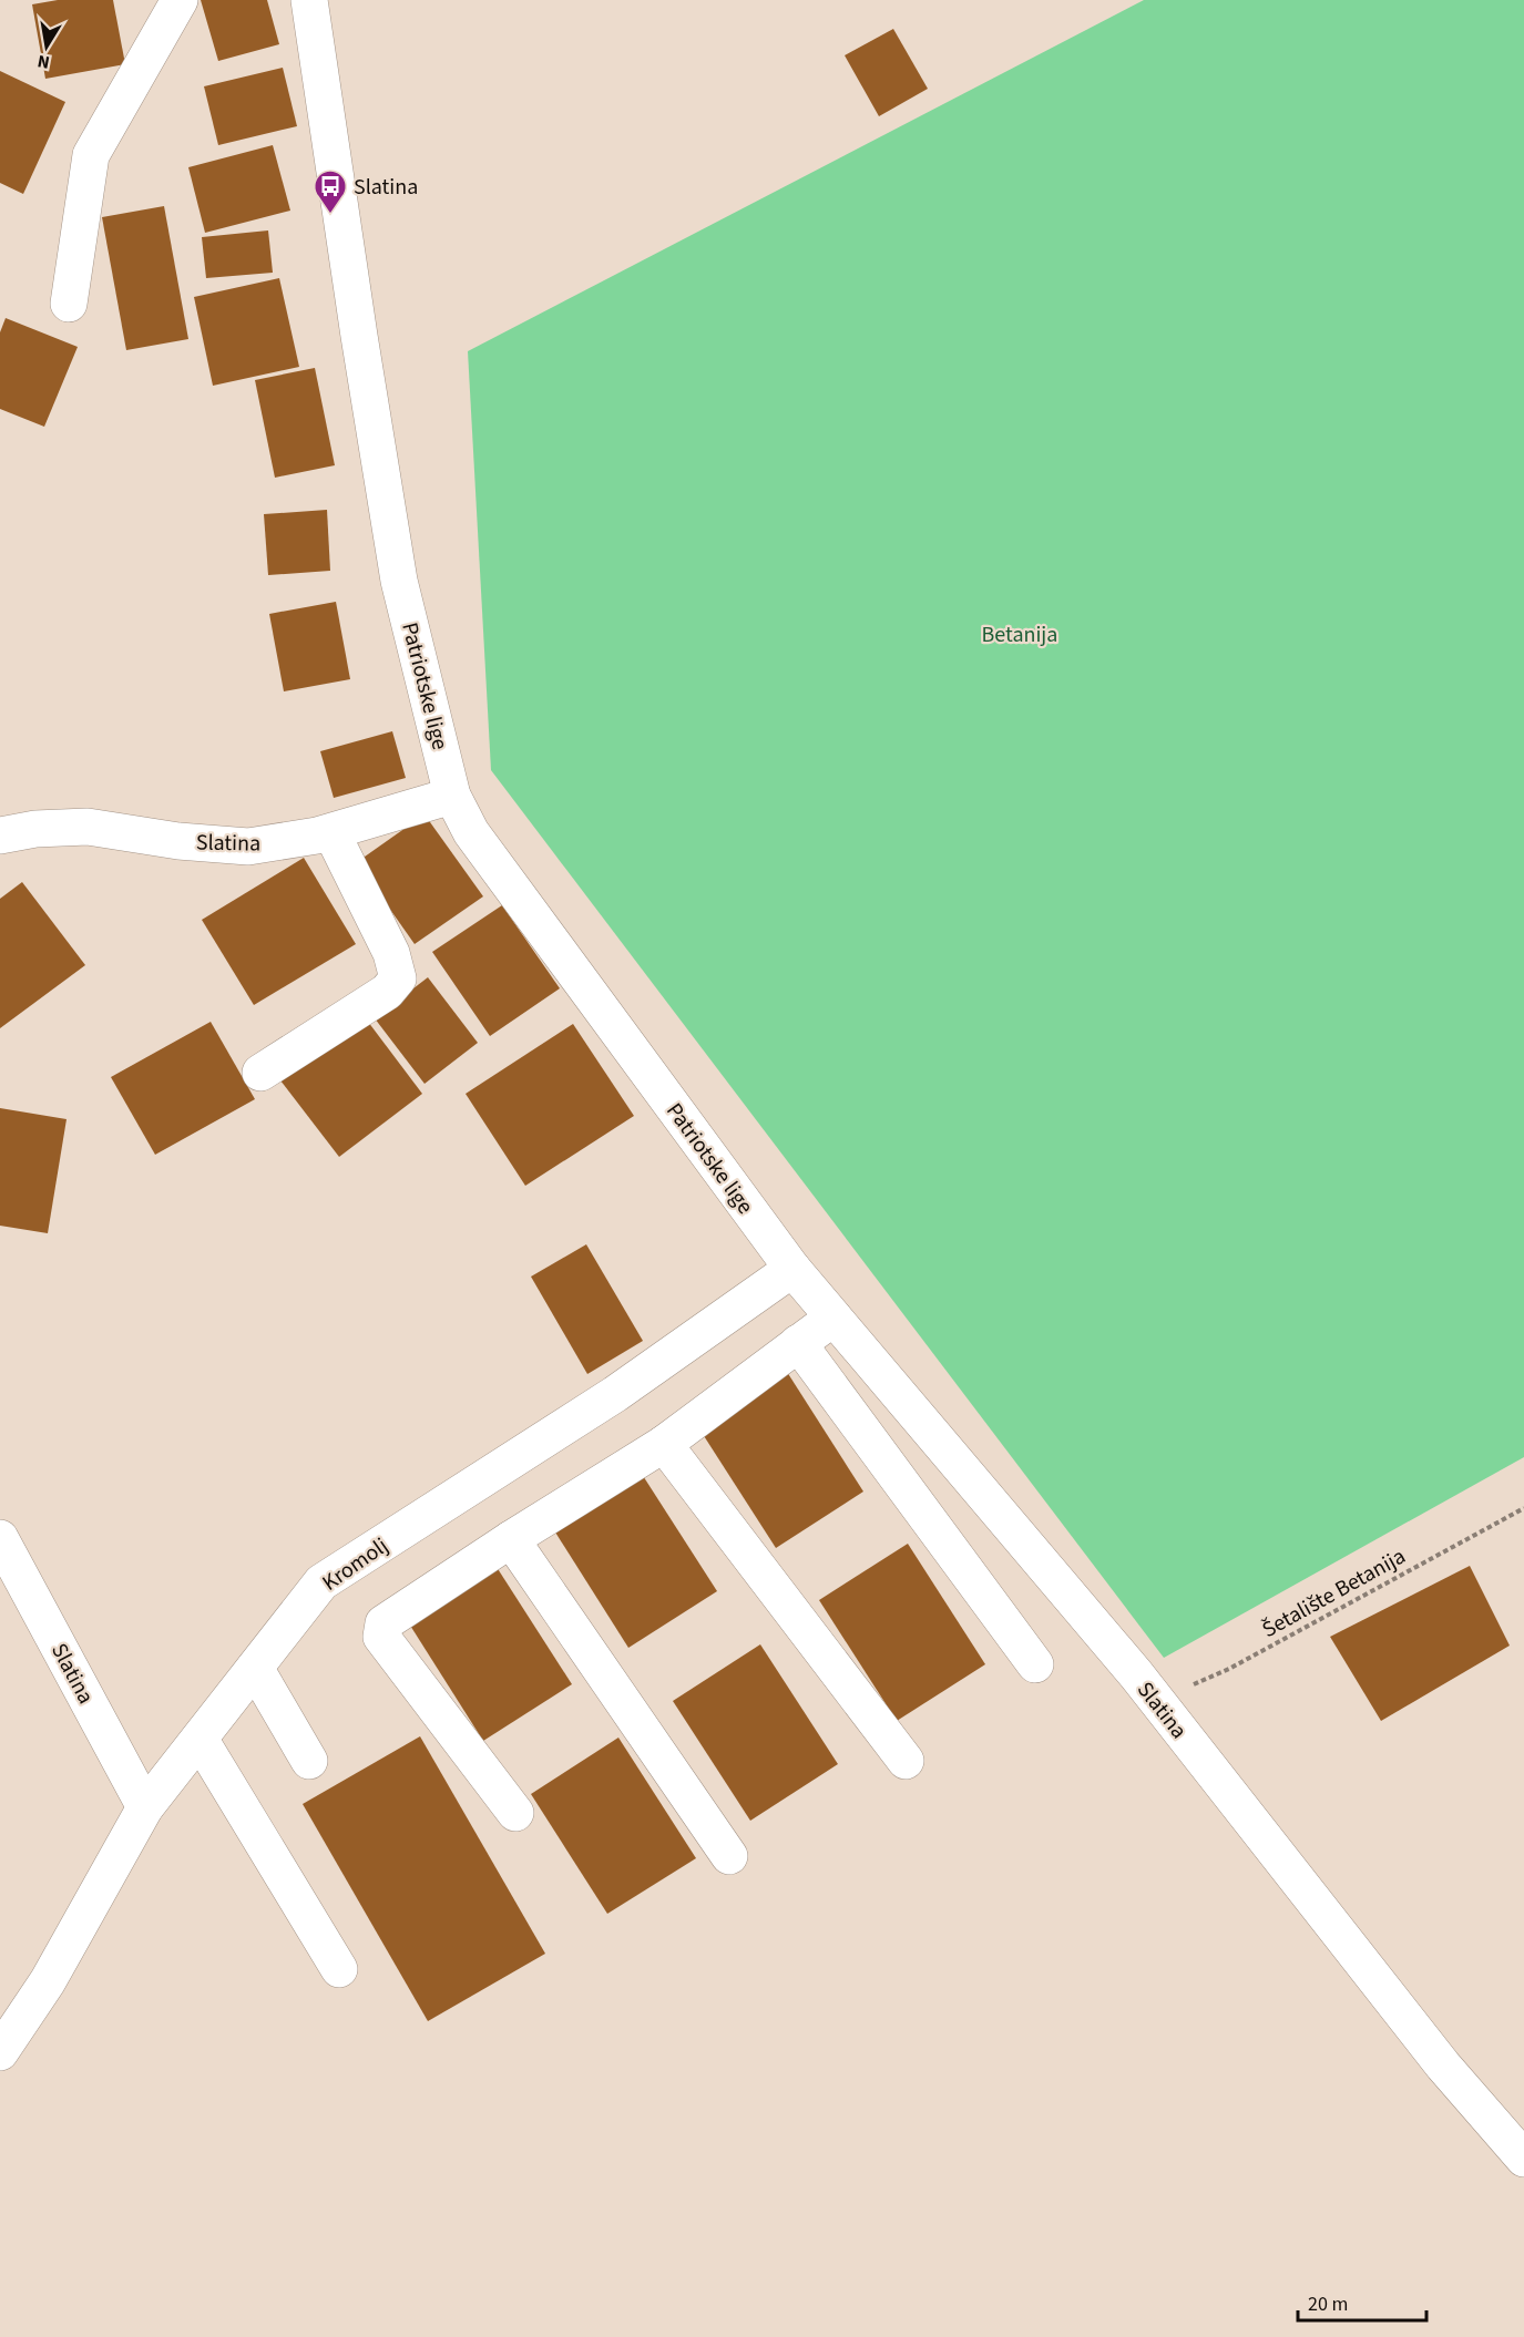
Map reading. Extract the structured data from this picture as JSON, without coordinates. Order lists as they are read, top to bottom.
{
  "streets": {
    "street": ["Patriotske lige", "Slatina", "Kromolj"],
    "path": ["Šetalište Betanija"]
  },
  "crossings": [
    ["Patriotske lige", "Slatina"],
    ["Patriotske lige", "Kromolj"],
    ["Slatina", "Kromolj"],
    ["Slatina", "Šetalište Betanija"]
  ],
  "parks": ["Betanija"],
  "places": {
    "bus stop": ["Slatina"]
  },
  "scale_bar": "20 m",
  "north": "bottom"
}
